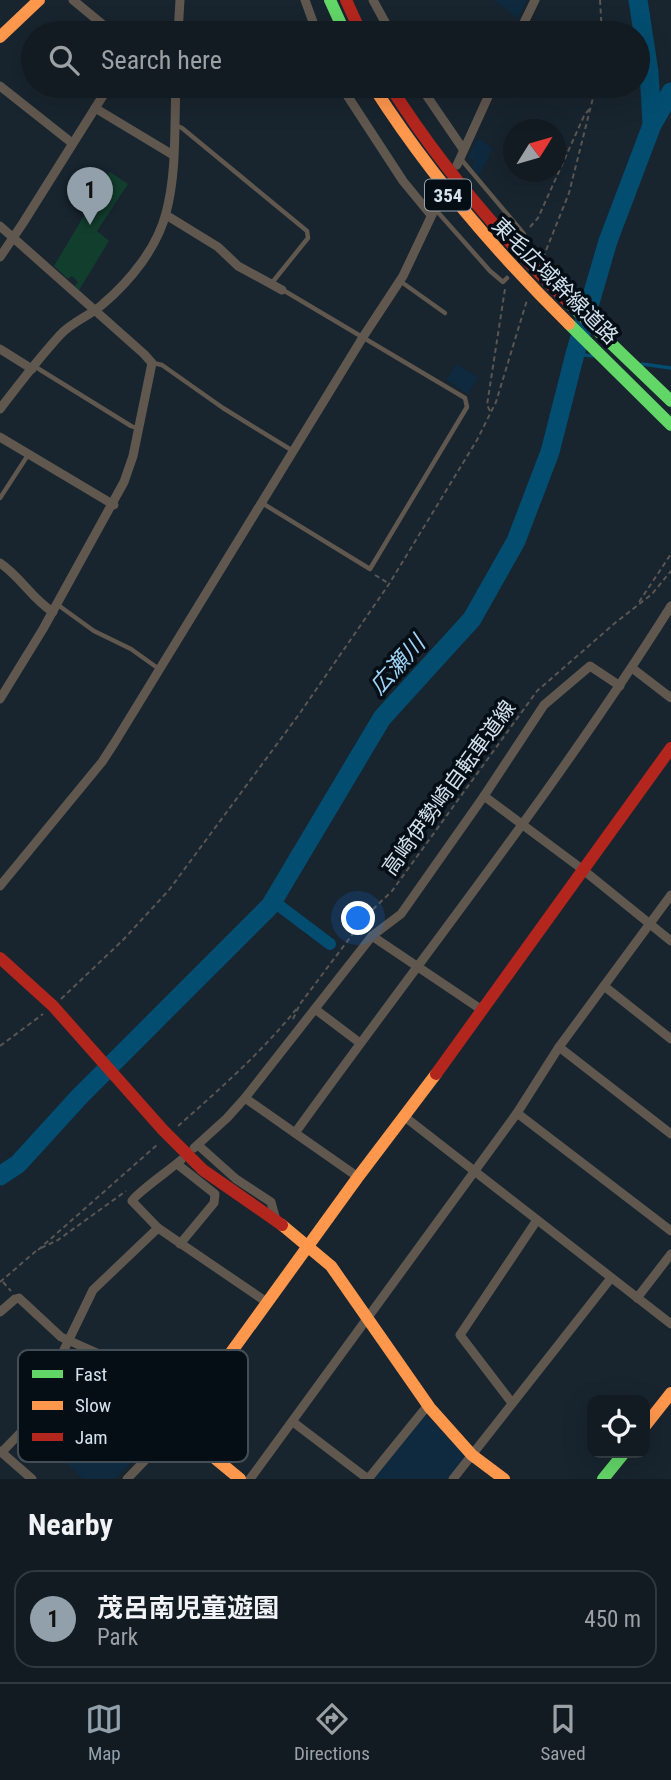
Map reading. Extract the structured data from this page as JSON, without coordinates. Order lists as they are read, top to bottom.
{
  "streets": {
    "main road": ["354", "東毛広域幹線道路"],
    "path": ["高崎伊勢崎自転車道線"]
  },
  "water": ["広瀬川"],
  "legend": ["Fast", "Slow", "Jam"],
  "north": "top right",
  "page": {
    "search": "Search here",
    "pins": "1",
    "heading": "Nearby",
    "list": [
      {
        "mark": "1",
        "name": "茂呂南児童遊園",
        "note": "Park",
        "value": "450 m"
      }
    ],
    "nav": ["Map", "Directions", "Saved"]
  }
}
